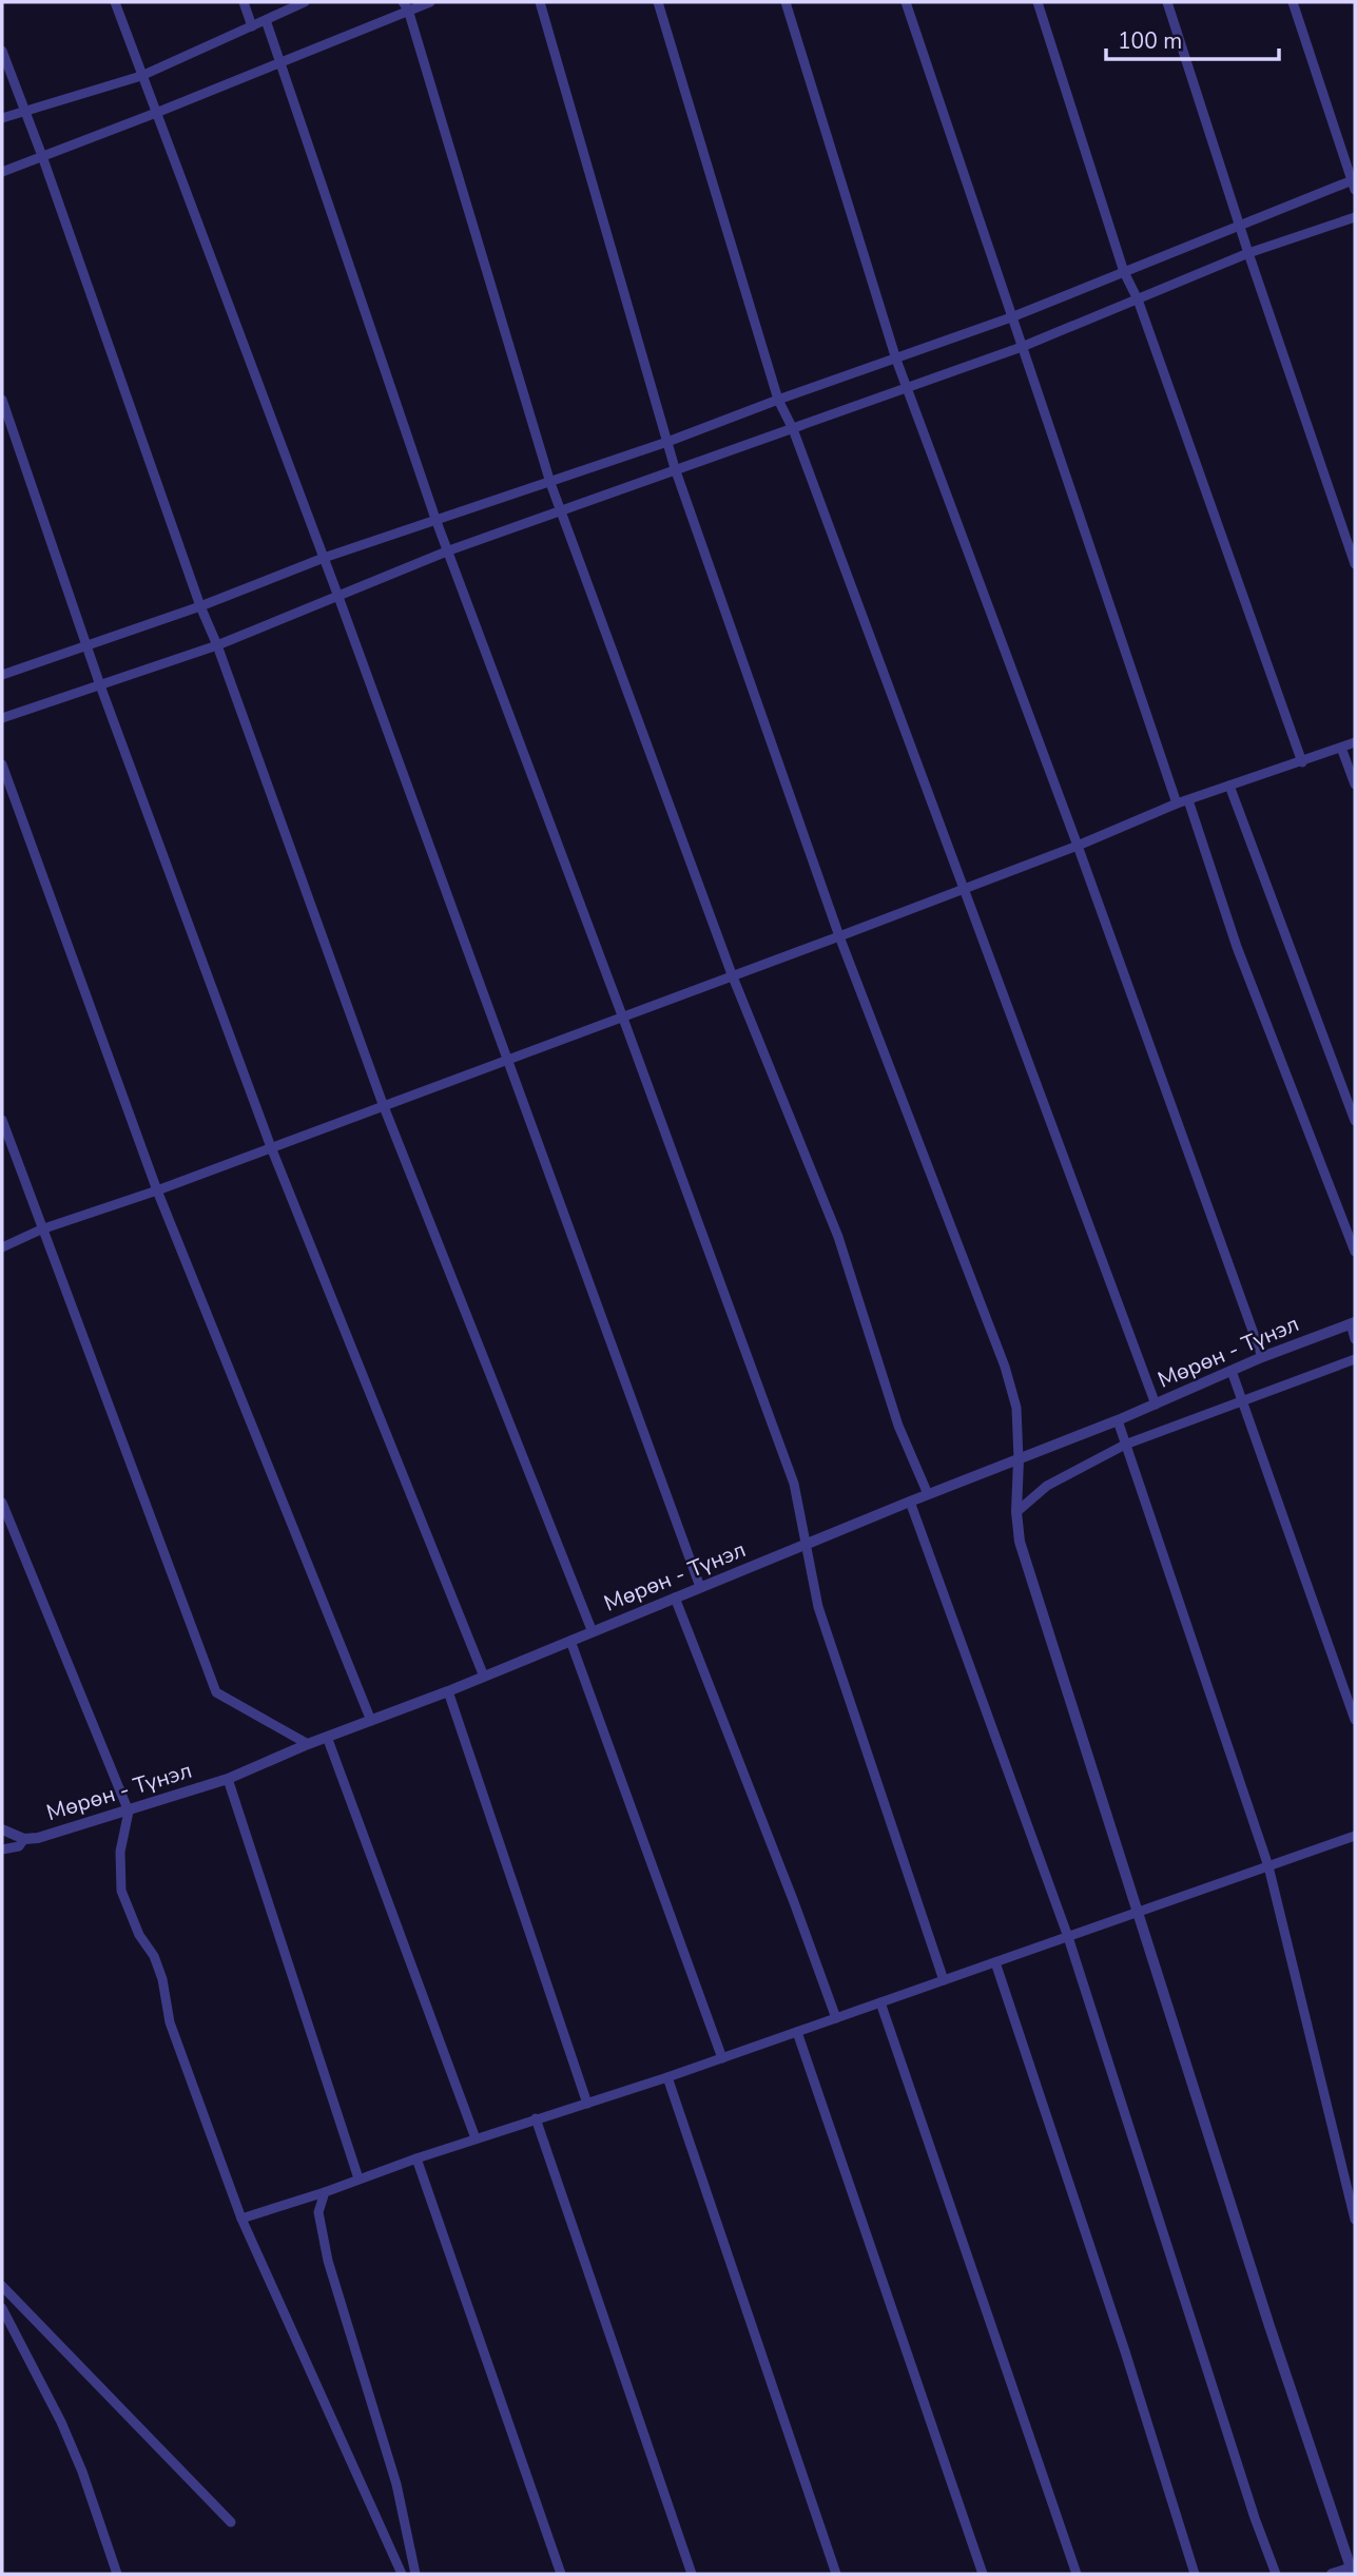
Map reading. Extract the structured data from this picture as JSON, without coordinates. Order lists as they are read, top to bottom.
{
  "streets": {
    "street": ["Мөрөн - Түнэл"]
  },
  "scale_bar": "100 m"
}
